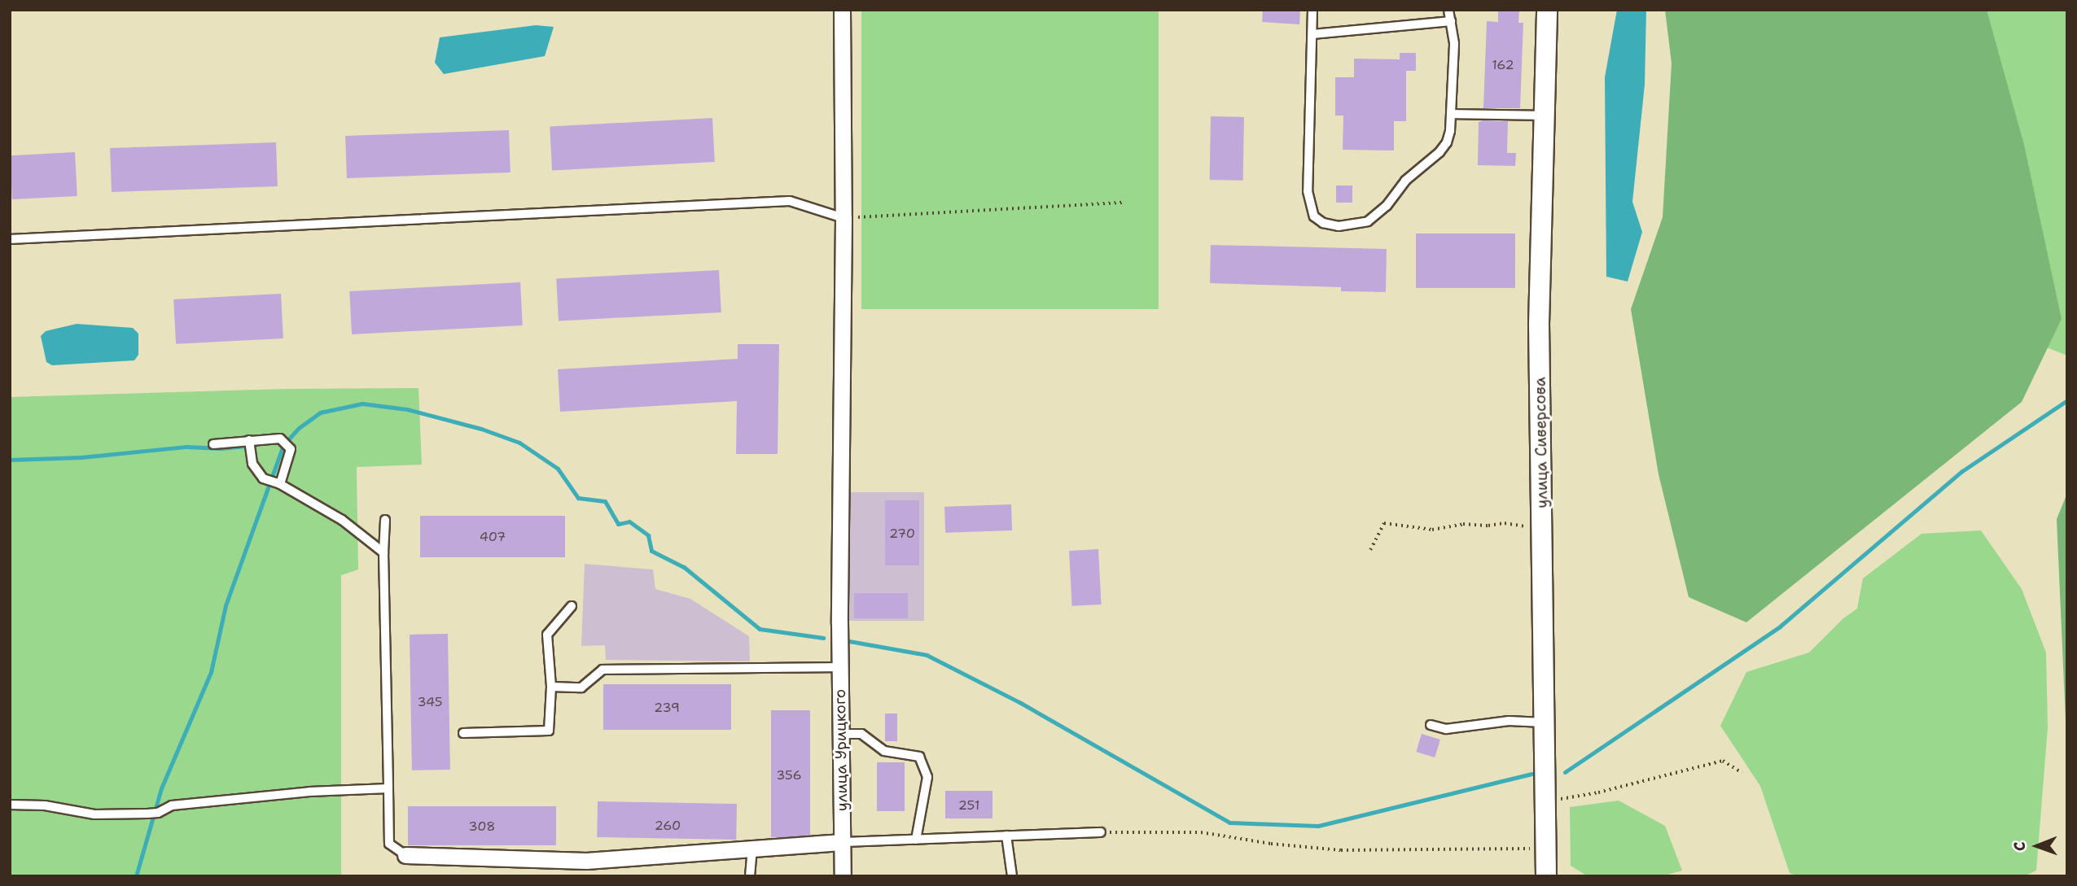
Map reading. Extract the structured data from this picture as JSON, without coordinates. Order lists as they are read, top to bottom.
{
  "streets": {
    "street": ["улица Сиверсова", "улица Урицкого"]
  },
  "house_numbers": [
    "162",
    "270",
    "407",
    "345",
    "239",
    "356",
    "251",
    "260",
    "308"
  ],
  "north": "left"
}
